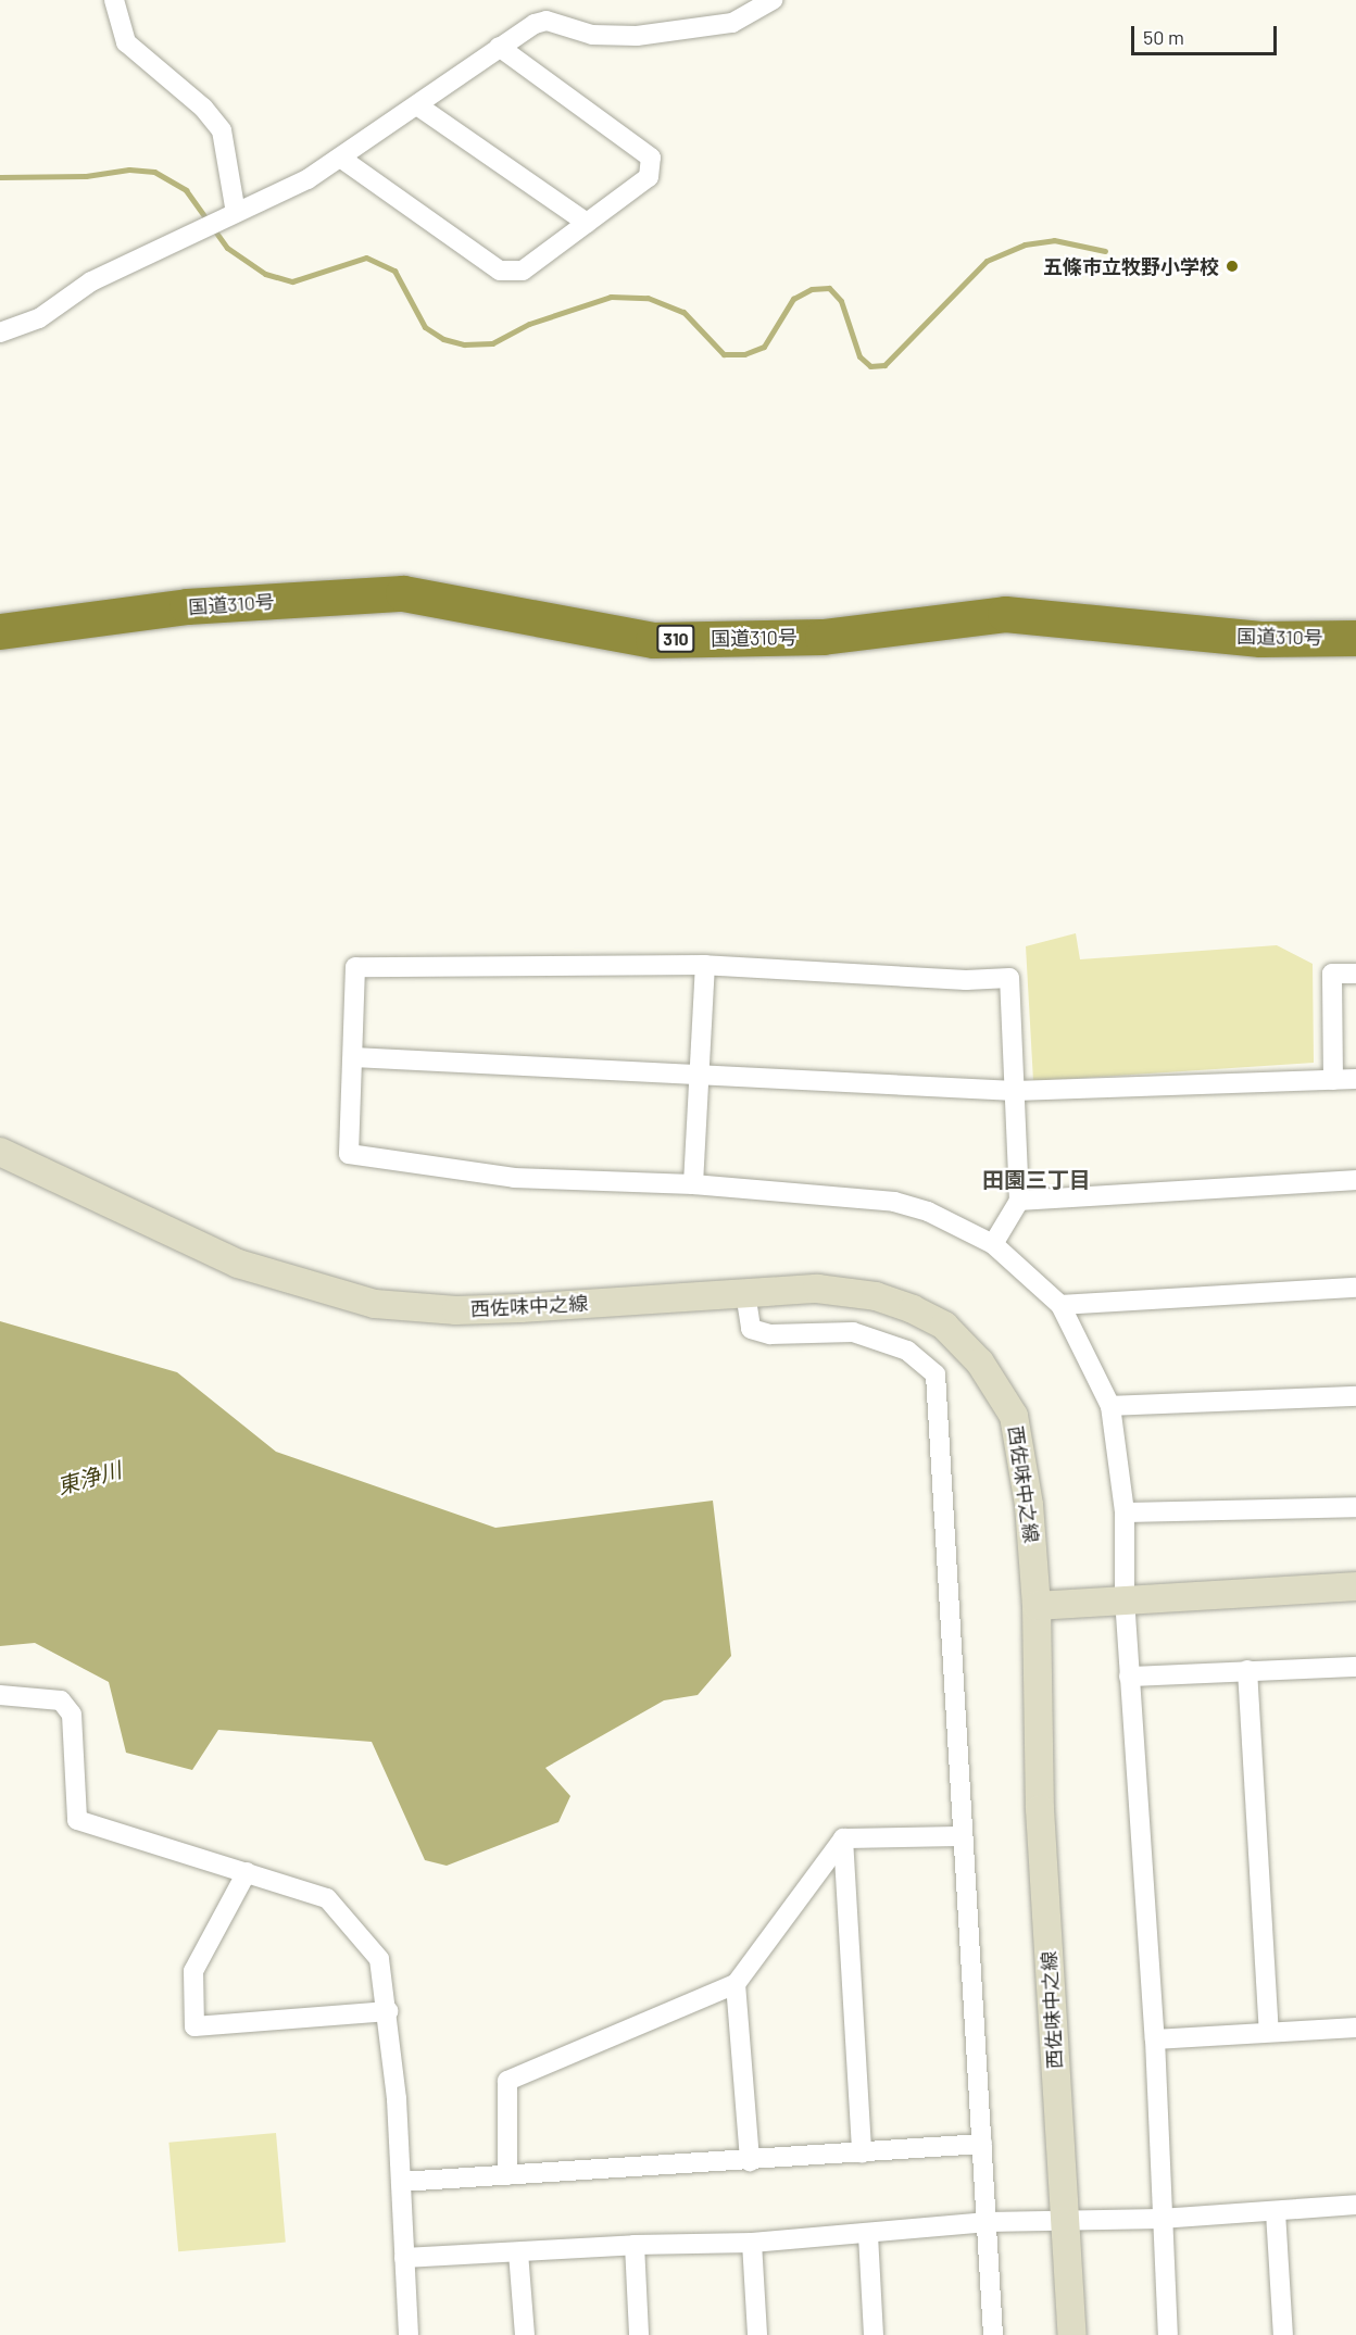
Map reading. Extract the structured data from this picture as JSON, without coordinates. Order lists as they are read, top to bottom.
{
  "streets": {
    "highway": ["国道310号", "310"],
    "main road": ["西佐味中之線"]
  },
  "districts": ["田園三丁目"],
  "water": ["東浄川"],
  "places": ["五條市立牧野小学校"],
  "scale_bar": "50 m"
}
